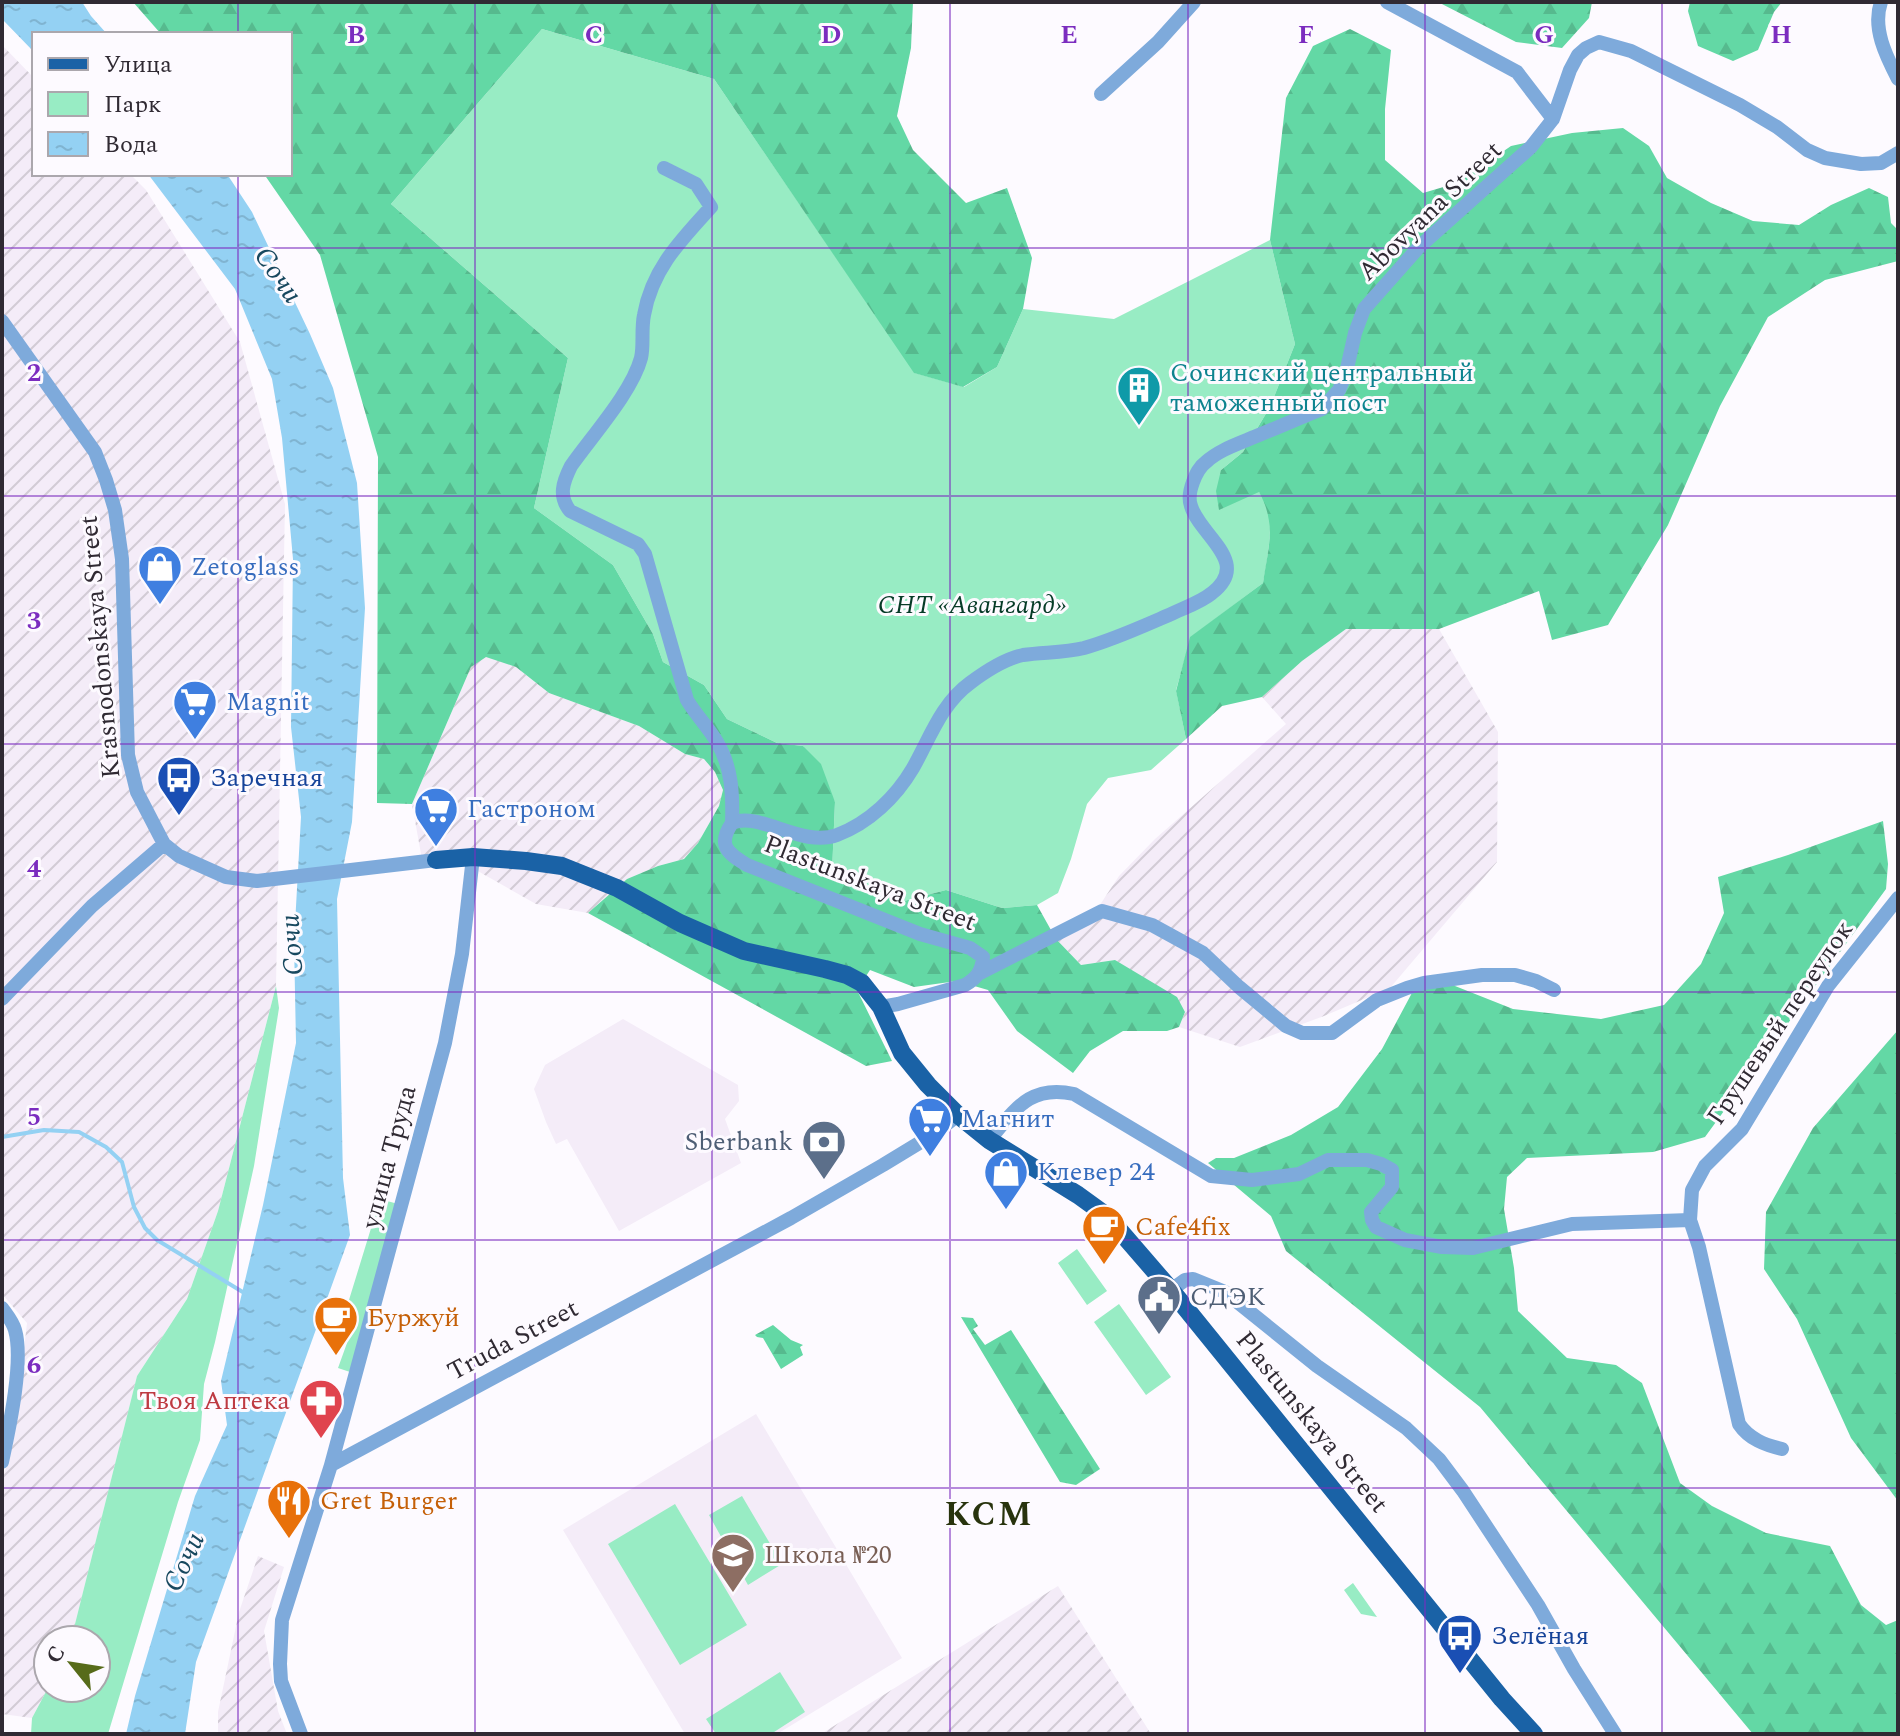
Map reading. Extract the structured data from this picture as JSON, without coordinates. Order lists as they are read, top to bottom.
{
  "streets": {
    "main road": ["Plastunskaya Street"],
    "street": [
      "Abovyana Street",
      "Krasnodonskaya Street",
      "Грушевый переулок",
      "улица Труда",
      "Truda Street"
    ]
  },
  "crossings": [
    ["Abovyana Street", "Plastunskaya Street"],
    ["Plastunskaya Street", "улица Труда"],
    ["Plastunskaya Street", "Truda Street"],
    ["улица Труда", "Truda Street"]
  ],
  "districts": ["КСМ"],
  "water": ["Сочи"],
  "parks": ["СНТ «Авангард»"],
  "places": {
    "building": ["Сочинский центральный таможенный пост"],
    "shop": ["Zetoglass", "Клевер 24"],
    "supermarket": ["Magnit", "Гастроном", "Магнит"],
    "bus stop": ["Заречная", "Зелёная"],
    "bank": ["Sberbank"],
    "cafe": ["Cafe4fix", "Буржуй"],
    "public building": ["СДЭК"],
    "pharmacy": ["Твоя Аптека"],
    "restaurant": ["Gret Burger"],
    "school or university": ["Школа №20"]
  },
  "legend": ["Улица", "Парк", "Вода"],
  "north": "top left",
  "grid": {
    "columns": [
      "B",
      "C",
      "D",
      "E",
      "F",
      "G",
      "H"
    ],
    "rows": [
      "2",
      "3",
      "4",
      "5",
      "6"
    ]
  }
}
